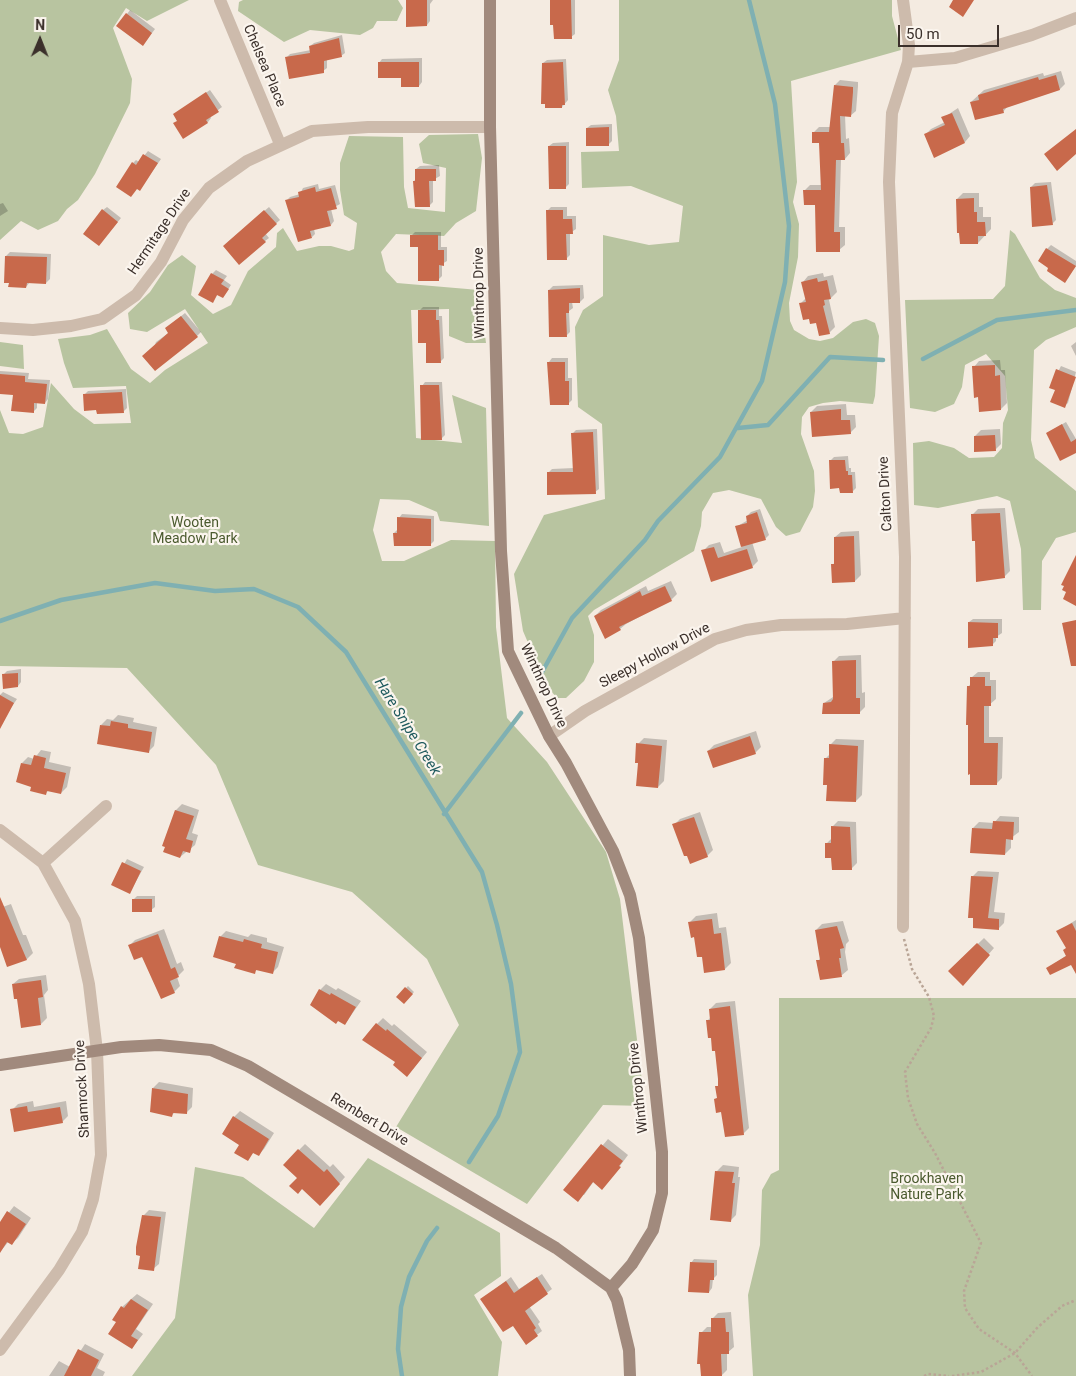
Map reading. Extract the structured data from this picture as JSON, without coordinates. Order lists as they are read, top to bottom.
{
  "streets": {
    "street": [
      "Chelsea Place",
      "Hermitage Drive",
      "Winthrop Drive",
      "Calton Drive",
      "Sleepy Hollow Drive",
      "Shamrock Drive",
      "Rembert Drive"
    ]
  },
  "crossings": [
    ["Chelsea Place", "Hermitage Drive"],
    ["Hermitage Drive", "Winthrop Drive"],
    ["Winthrop Drive", "Sleepy Hollow Drive"],
    ["Winthrop Drive", "Rembert Drive"],
    ["Calton Drive", "Sleepy Hollow Drive"],
    ["Shamrock Drive", "Rembert Drive"]
  ],
  "water": ["Hare Snipe Creek"],
  "parks": ["Wooten Meadow Park", "Brookhaven Nature Park"],
  "scale_bar": "50 m",
  "north": "top"
}
